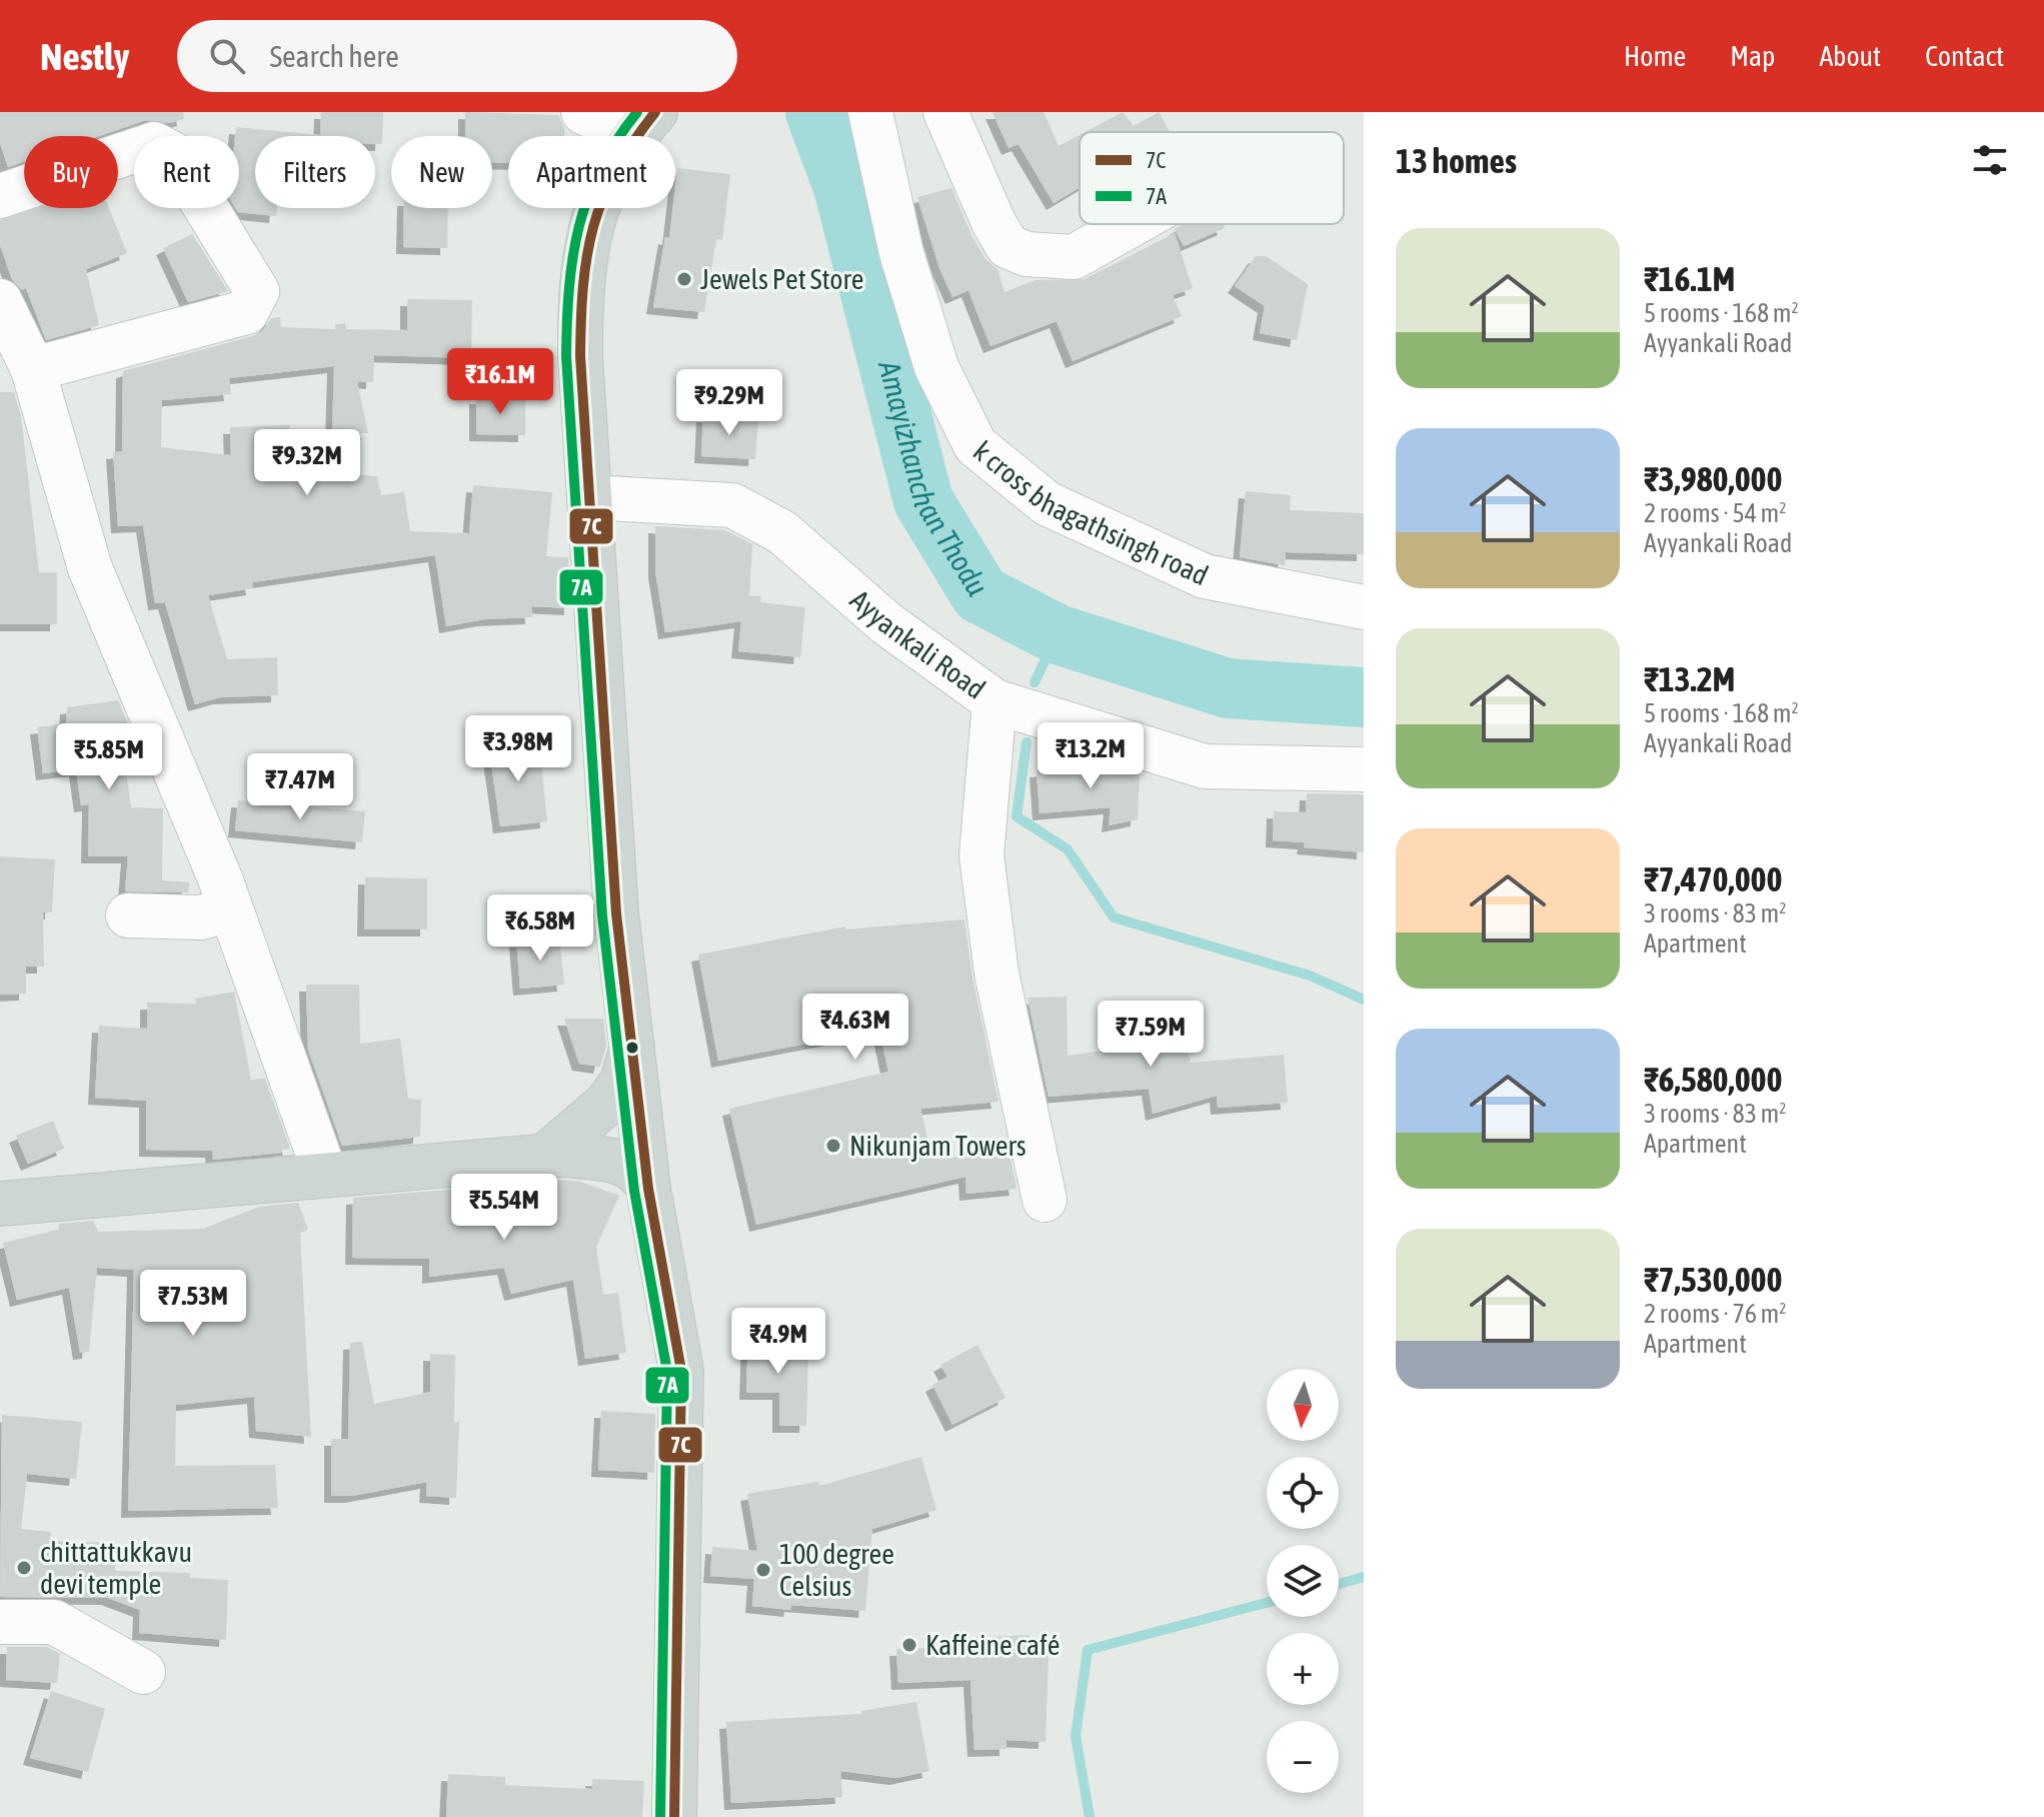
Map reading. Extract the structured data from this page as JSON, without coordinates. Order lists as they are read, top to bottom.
{
  "streets": {
    "street": ["k cross bhagathsingh road", "Ayyankali Road"]
  },
  "water": ["Amayizhanchan Thodu"],
  "places": [
    "Jewels Pet Store",
    "Nikunjam Towers",
    "chittattukkavu devi temple",
    "100 degree Celsius",
    "Kaffeine café"
  ],
  "lines": ["transit line 7C", "transit line 7A"],
  "legend": ["7C", "7A"],
  "north": "bottom",
  "page": {
    "header": "Nestly",
    "search": "Search here",
    "nav": [
      "Home",
      "Map",
      "About",
      "Contact"
    ],
    "heading": "13 homes",
    "chip": [
      "Buy",
      "Rent",
      "Filters",
      "New",
      "Apartment"
    ],
    "list": [
      {
        "name": "₹16.1M",
        "note": "5 rooms · 168 m² · Ayyankali Road"
      },
      {
        "name": "₹3,980,000",
        "note": "2 rooms · 54 m² · Ayyankali Road"
      },
      {
        "name": "₹13.2M",
        "note": "5 rooms · 168 m² · Ayyankali Road"
      },
      {
        "name": "₹7,470,000",
        "note": "3 rooms · 83 m² · Apartment"
      },
      {
        "name": "₹6,580,000",
        "note": "3 rooms · 83 m² · Apartment"
      },
      {
        "name": "₹7,530,000",
        "note": "2 rooms · 76 m² · Apartment"
      }
    ],
    "price": [
      "₹16.1M",
      "₹9.29M",
      "₹9.32M",
      "₹3.98M",
      "₹13.2M",
      "₹5.85M",
      "₹7.47M",
      "₹6.58M",
      "₹4.63M",
      "₹7.59M",
      "₹5.54M",
      "₹7.53M",
      "₹4.9M"
    ],
    "map_buttons": ["+", "−"]
  }
}
